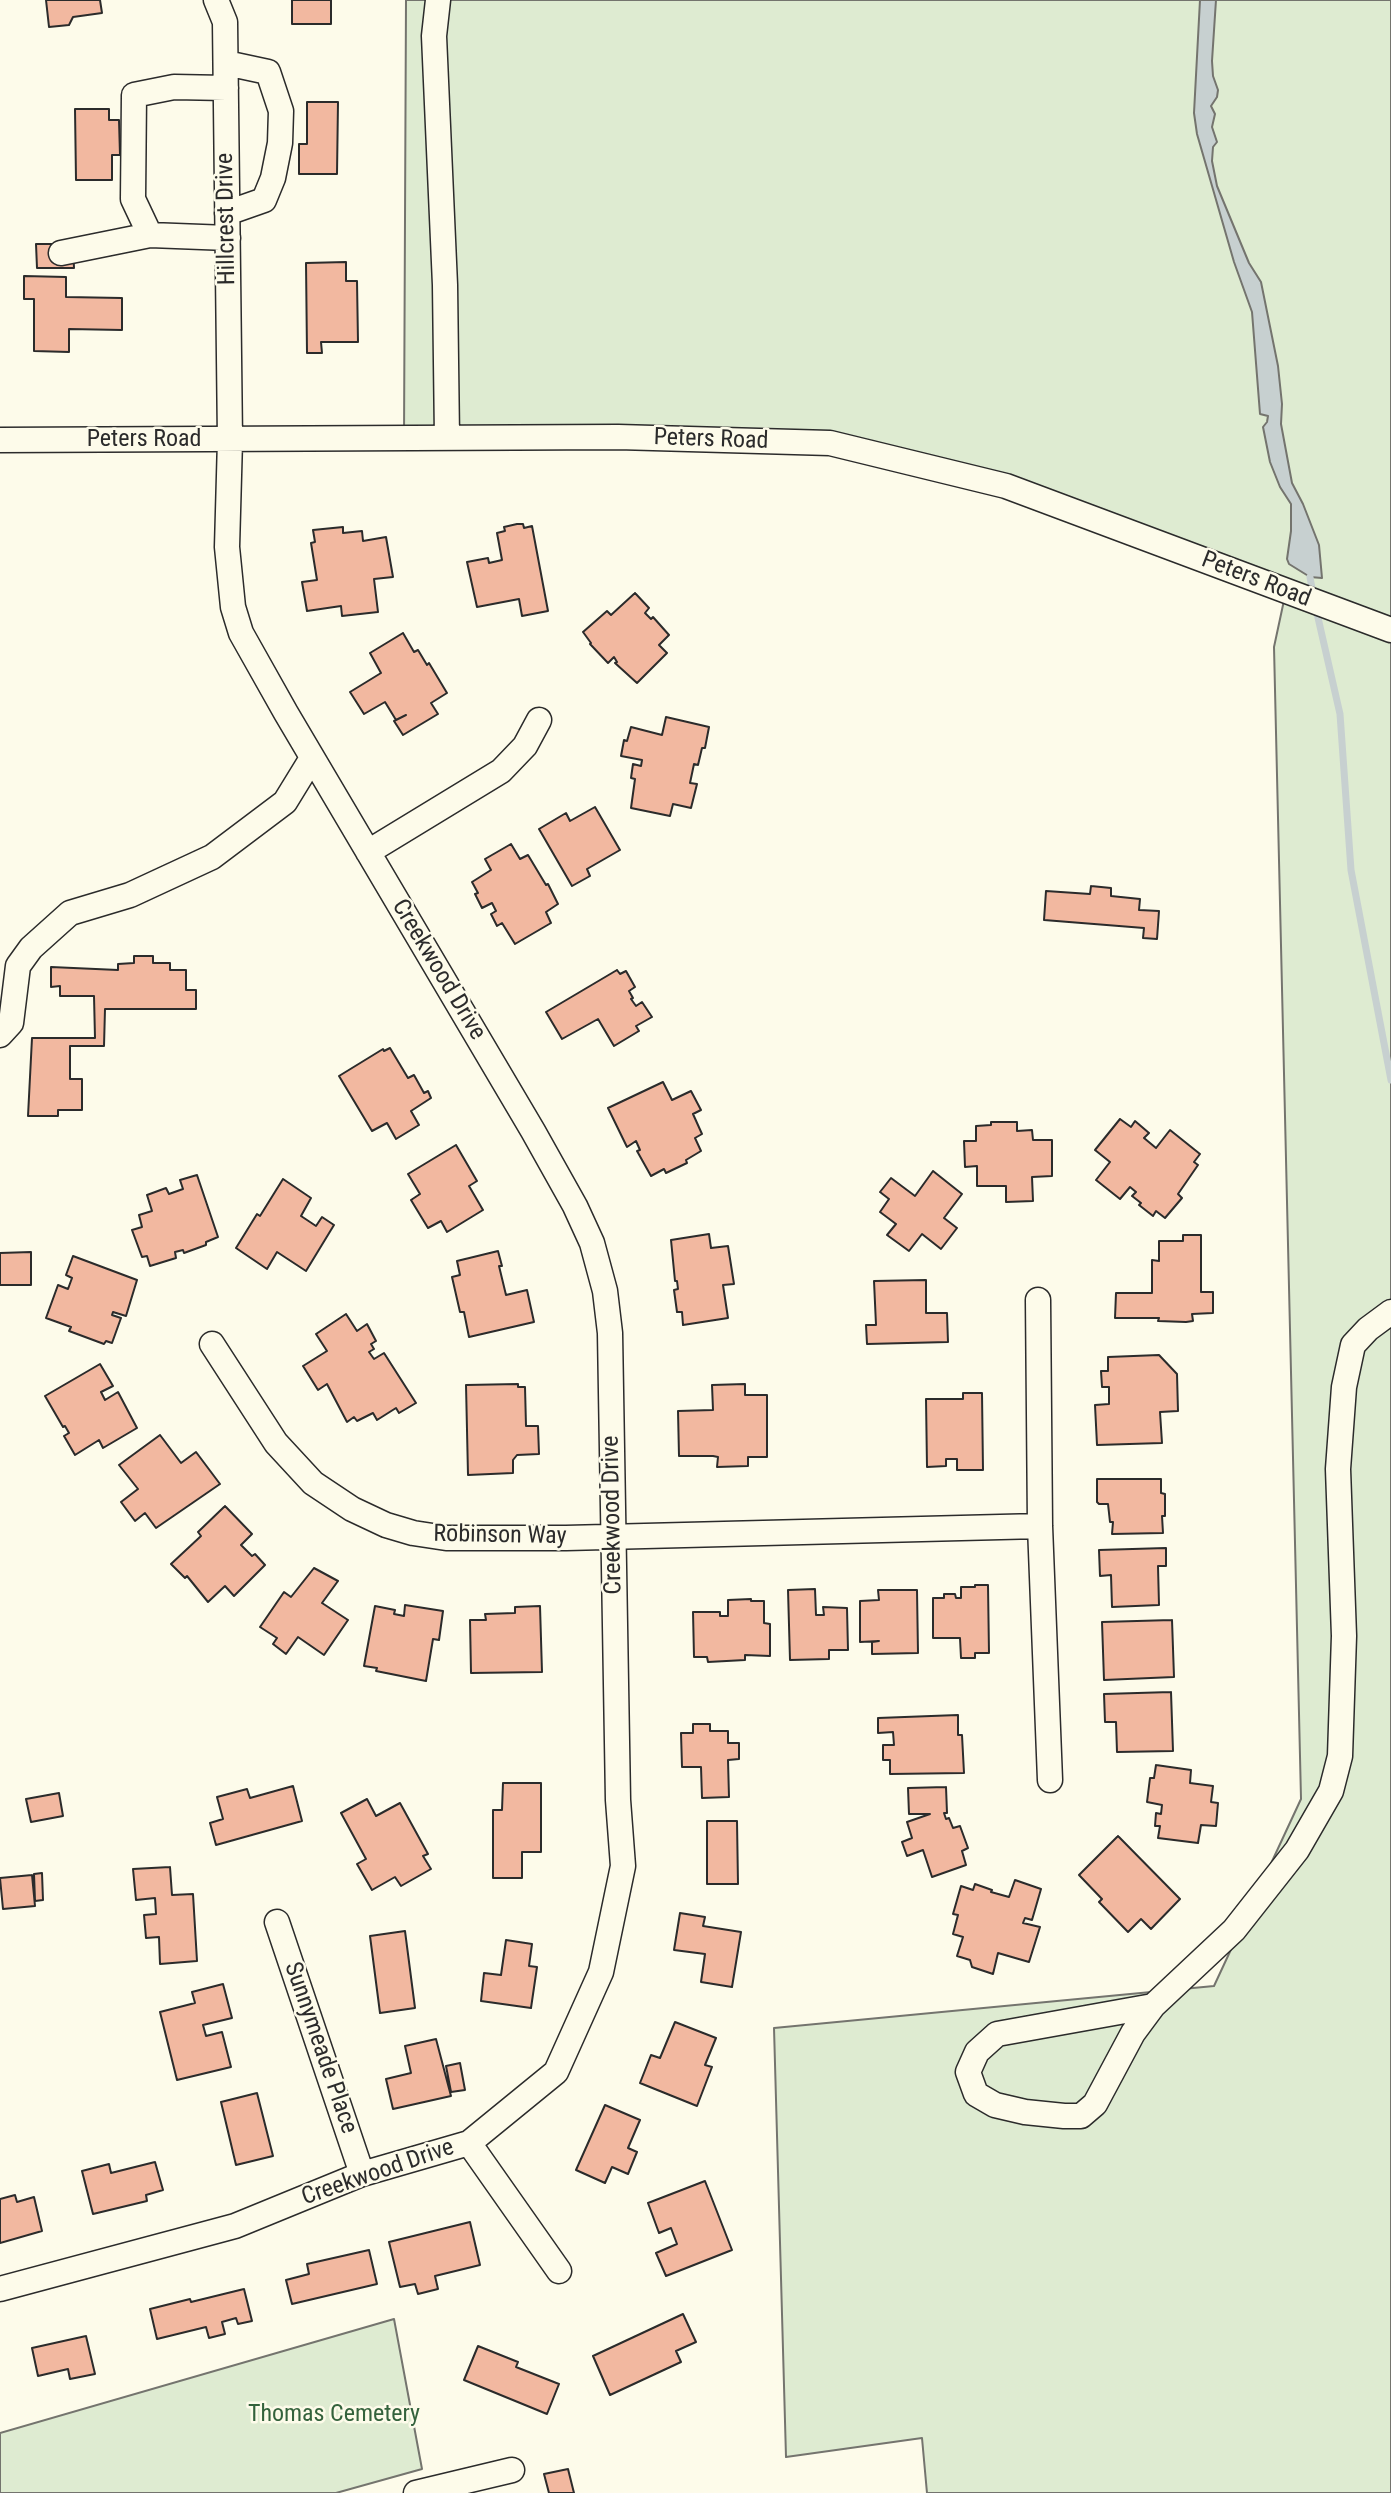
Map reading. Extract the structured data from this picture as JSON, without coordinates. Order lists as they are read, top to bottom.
{
  "streets": {
    "street": [
      "Hillcrest Drive",
      "Peters Road",
      "Creekwood Drive",
      "Robinson Way",
      "Sunnymeade Place"
    ]
  },
  "crossings": [
    ["Hillcrest Drive", "Peters Road"],
    ["Hillcrest Drive", "Creekwood Drive"],
    ["Peters Road", "Creekwood Drive"],
    ["Creekwood Drive", "Robinson Way"],
    ["Creekwood Drive", "Sunnymeade Place"]
  ],
  "parks": ["Thomas Cemetery"]
}
